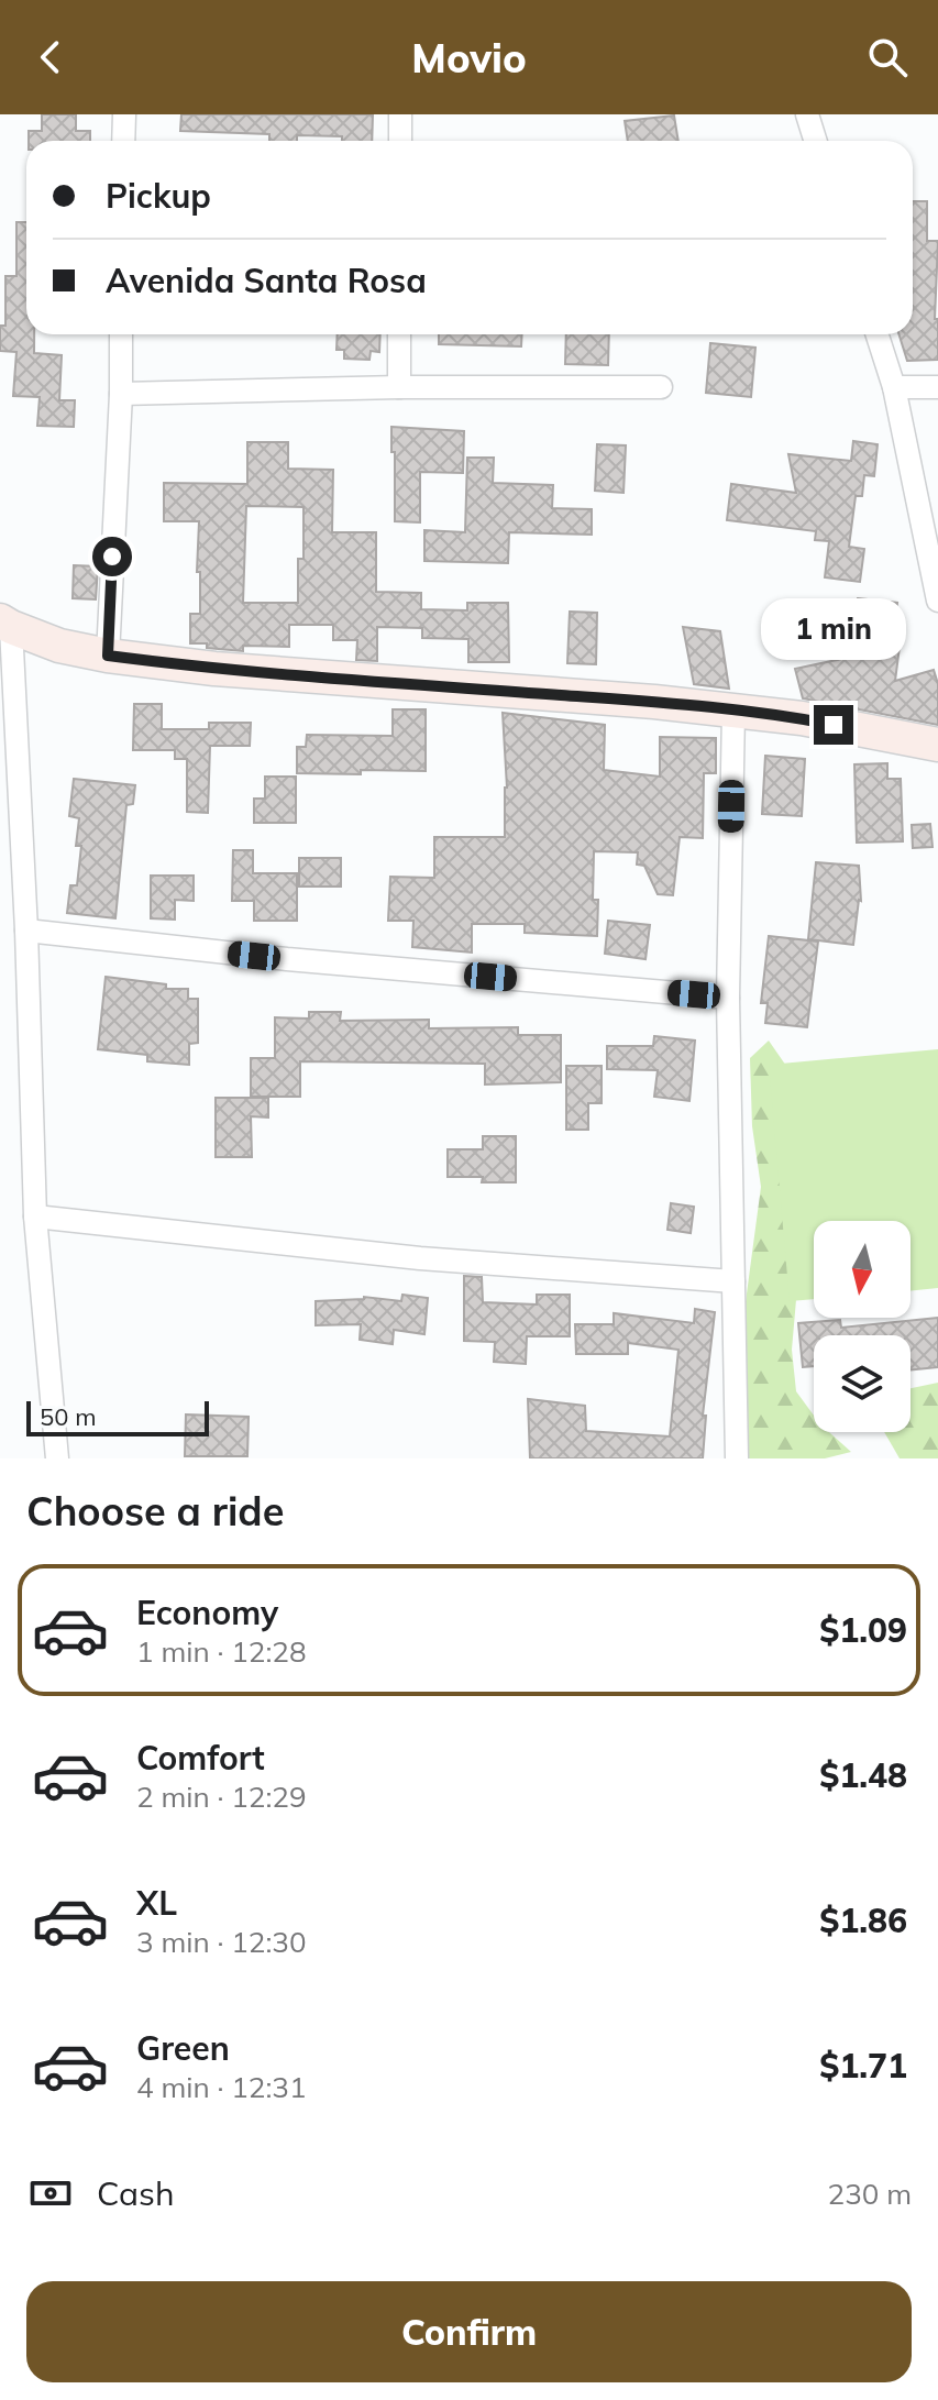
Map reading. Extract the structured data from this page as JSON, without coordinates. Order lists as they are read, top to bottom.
{
  "scale_bar": "50 m",
  "north": "bottom",
  "page": {
    "header": "Movio",
    "banner": ["Pickup", "Avenida Santa Rosa"],
    "bubble": "1 min",
    "scale": "50 m",
    "heading": "Choose a ride",
    "list": [
      {
        "name": "Economy",
        "note": "1 min · 12:28",
        "value": "$1.09"
      },
      {
        "name": "Comfort",
        "note": "2 min · 12:29",
        "value": "$1.48"
      },
      {
        "name": "XL",
        "note": "3 min · 12:30",
        "value": "$1.86"
      },
      {
        "name": "Green",
        "note": "4 min · 12:31",
        "value": "$1.71"
      }
    ],
    "pay": ["Cash", "230 m"],
    "buttons": "Confirm"
  }
}
